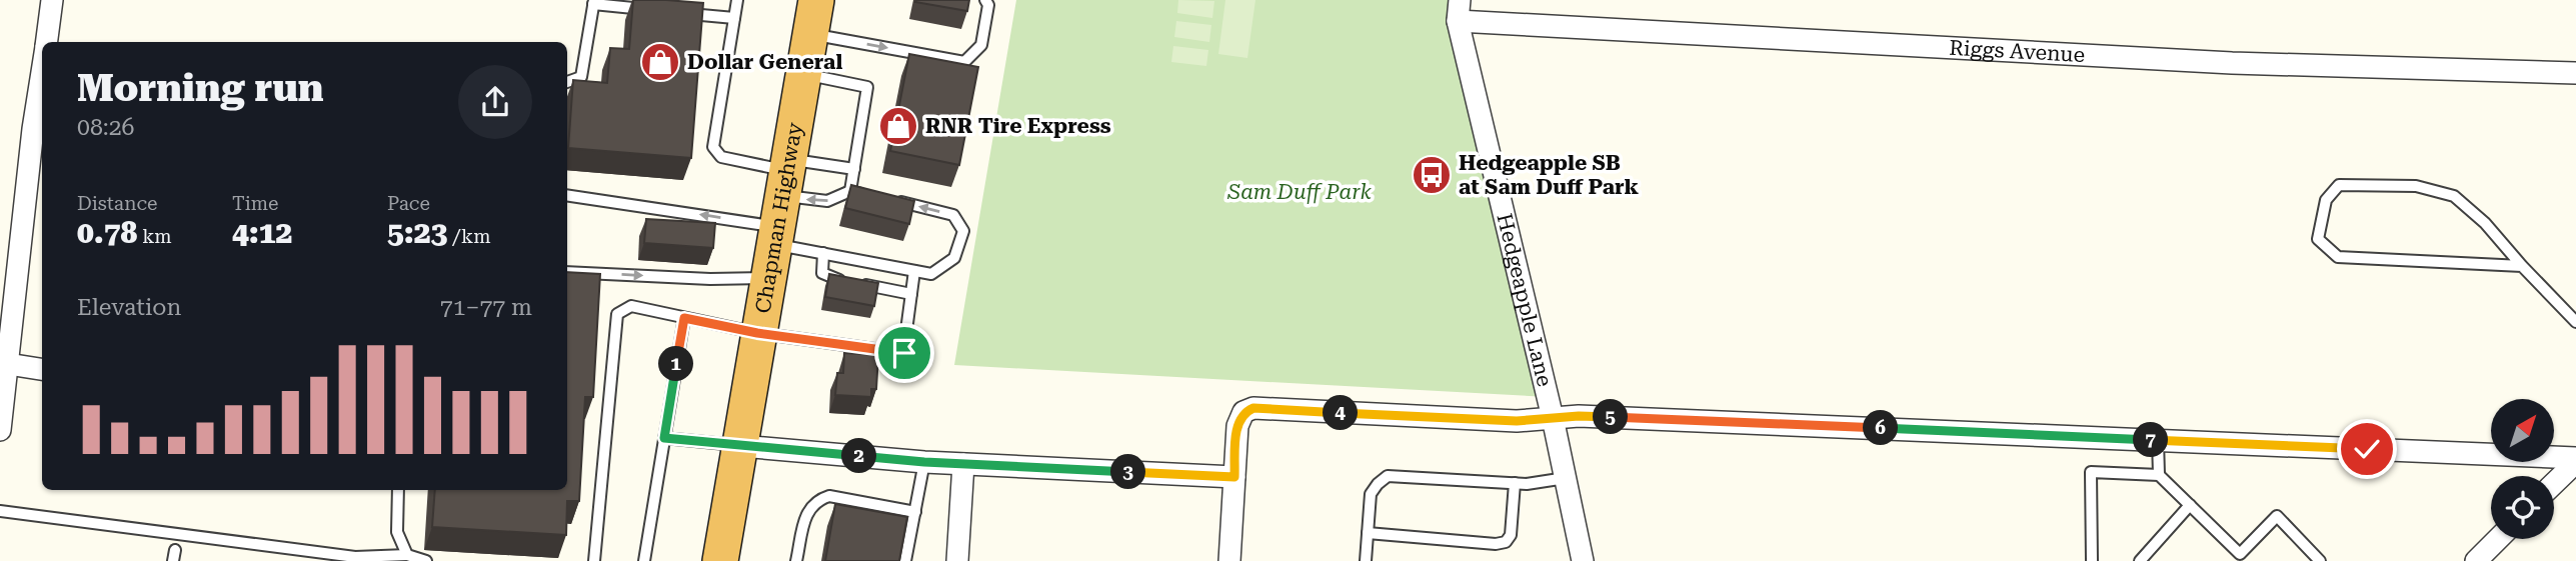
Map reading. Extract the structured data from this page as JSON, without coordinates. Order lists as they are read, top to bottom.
{
  "streets": {
    "highway": ["Chapman Highway"],
    "street": ["Riggs Avenue", "Hedgeapple Lane"]
  },
  "crossings": [
    ["Riggs Avenue", "Hedgeapple Lane"]
  ],
  "parks": ["Sam Duff Park"],
  "places": {
    "shop": ["Dollar General", "RNR Tire Express"],
    "bus stop": ["Hedgeapple SB at Sam Duff Park"]
  },
  "north": "top right",
  "page": {
    "heading": ["Morning run", "08:26"],
    "stats": [
      ["Distance", "0.78 km"],
      ["Time", "4:12"],
      ["Pace", "5:23 /km"]
    ],
    "chart": ["Elevation", "71–77 m"],
    "pins": [
      "1",
      "4",
      "5",
      "6",
      "7",
      "2",
      "3"
    ]
  }
}
